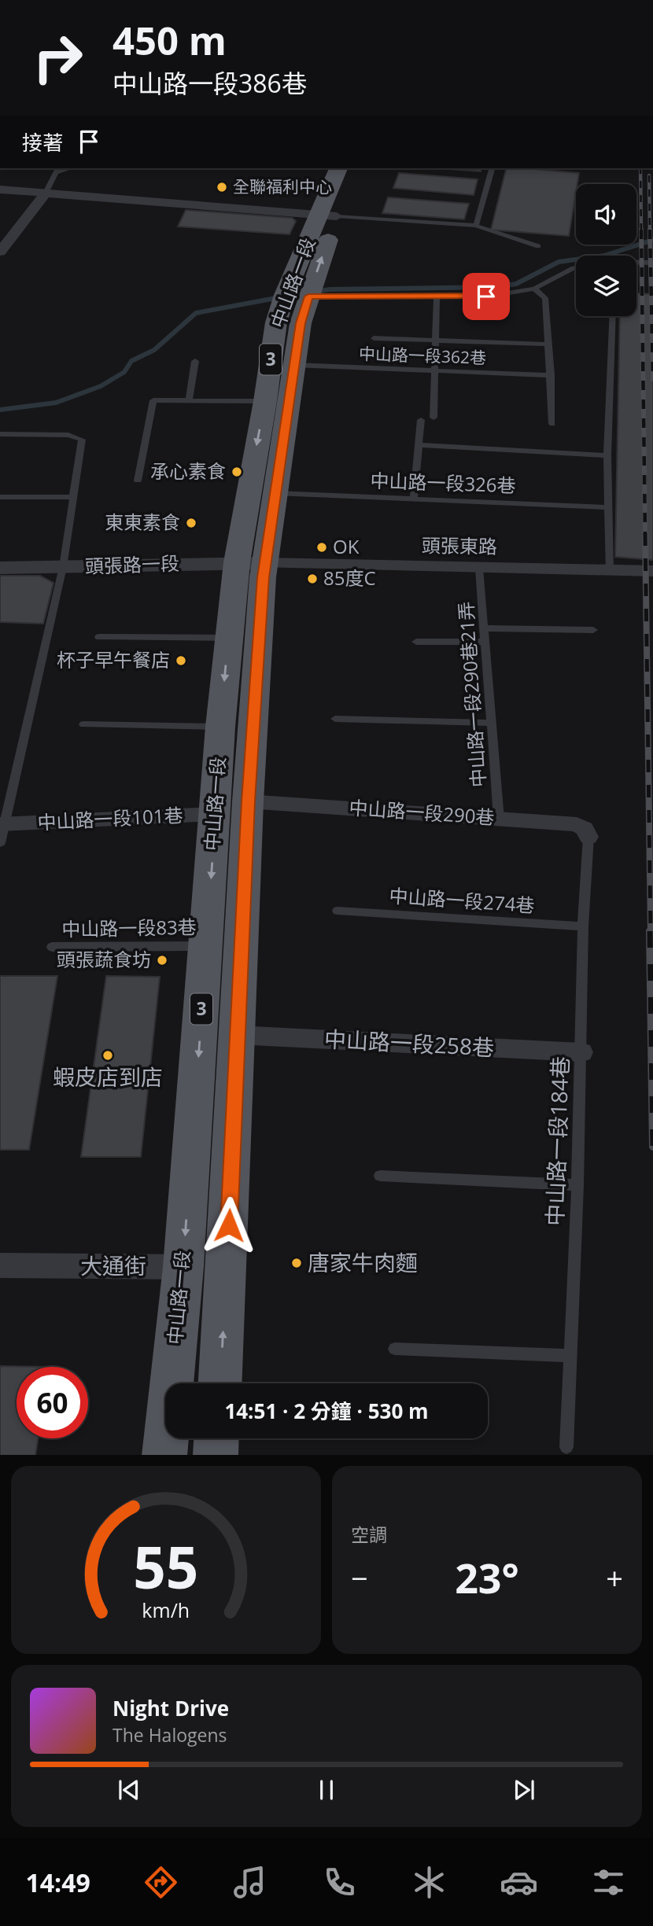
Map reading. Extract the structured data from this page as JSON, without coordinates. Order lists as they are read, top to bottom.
{
  "streets": {
    "main road": ["中山路一段", "3"],
    "street": [
      "頭張東路",
      "頭張路一段",
      "中山路一段290巷",
      "中山路一段101巷",
      "中山路一段258巷",
      "大通街"
    ],
    "lane": [
      "中山路一段362巷",
      "中山路一段326巷",
      "中山路一段290巷21弄",
      "中山路一段274巷",
      "中山路一段83巷",
      "中山路一段184巷"
    ]
  },
  "crossings": [
    ["中山路一段", "中山路一段362巷"],
    ["中山路一段", "中山路一段326巷"],
    ["中山路一段", "頭張東路"],
    ["中山路一段", "頭張路一段"],
    ["中山路一段", "中山路一段290巷"],
    ["中山路一段", "中山路一段101巷"],
    ["中山路一段", "中山路一段83巷"],
    ["中山路一段", "中山路一段258巷"],
    ["中山路一段", "大通街"],
    ["頭張東路", "頭張路一段"],
    ["頭張東路", "中山路一段290巷21弄"],
    ["中山路一段290巷21弄", "中山路一段290巷"],
    ["中山路一段290巷", "中山路一段184巷"],
    ["中山路一段274巷", "中山路一段184巷"],
    ["中山路一段258巷", "中山路一段184巷"]
  ],
  "places": [
    "全聯福利中心",
    "承心素食",
    "東東素食",
    "OK",
    "85度C",
    "杯子早午餐店",
    "頭張蔬食坊",
    "蝦皮店到店",
    "唐家牛肉麵"
  ],
  "page": {
    "turn": ["450 m", "中山路一段386巷"],
    "then": "接著",
    "limit": "60",
    "trip": "14:51 · 2 分鐘 · 530 m",
    "tile": "空調",
    "heat": ["−", "23°", "+"],
    "song": ["Night Drive", "The Halogens"],
    "tabs": "14:49",
    "gauge": ["55", "km/h"]
  }
}
